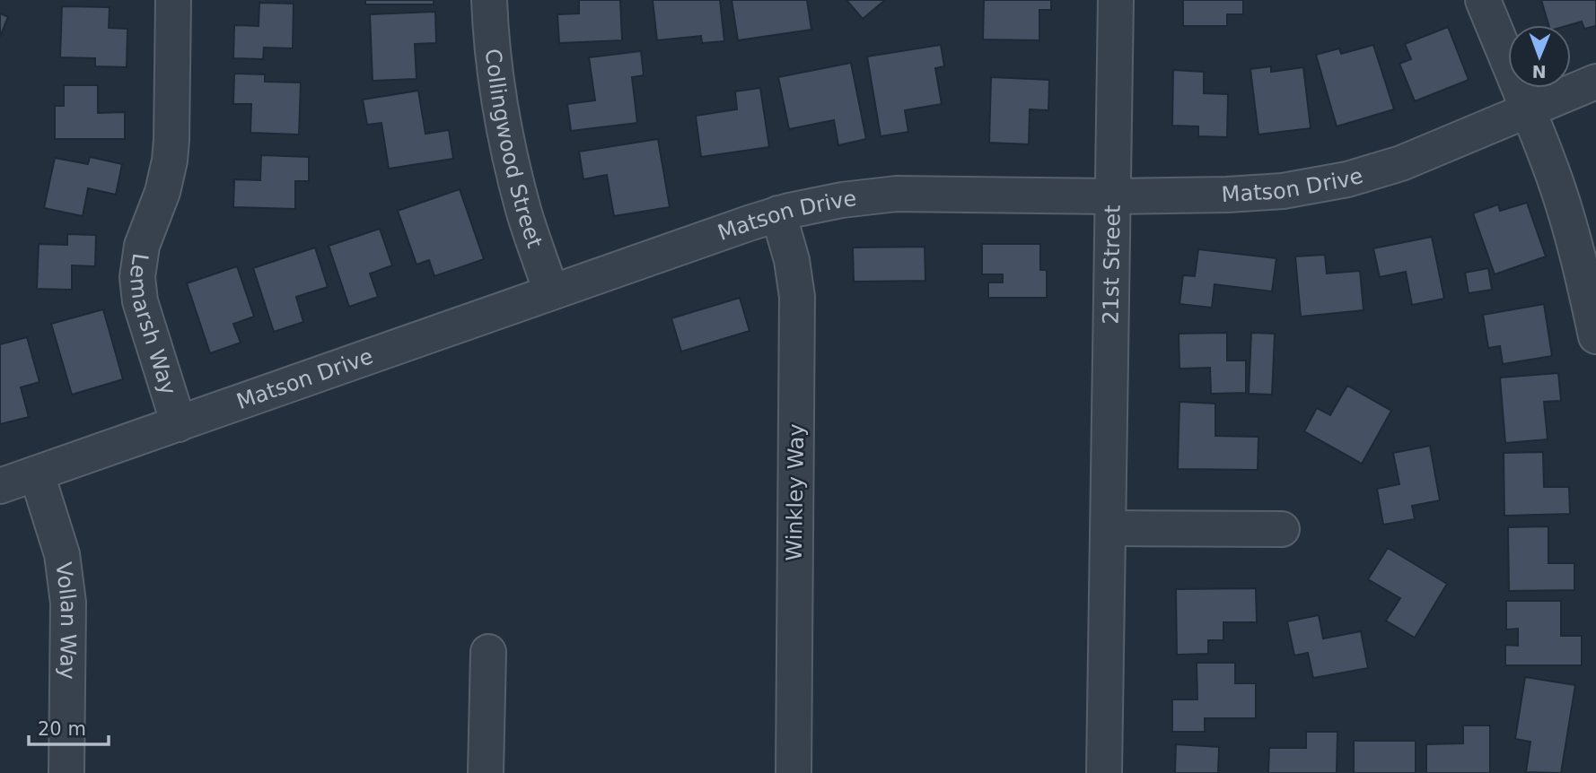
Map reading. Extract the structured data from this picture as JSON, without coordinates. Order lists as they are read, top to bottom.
{
  "streets": {
    "street": [
      "Collingwood Street",
      "Matson Drive",
      "21st Street",
      "Lemarsh Way",
      "Winkley Way",
      "Vollan Way"
    ]
  },
  "crossings": [
    ["Collingwood Street", "Matson Drive"],
    ["Matson Drive", "21st Street"],
    ["Matson Drive", "Lemarsh Way"],
    ["Matson Drive", "Winkley Way"],
    ["Matson Drive", "Vollan Way"]
  ],
  "scale_bar": "20 m",
  "north": "bottom"
}
